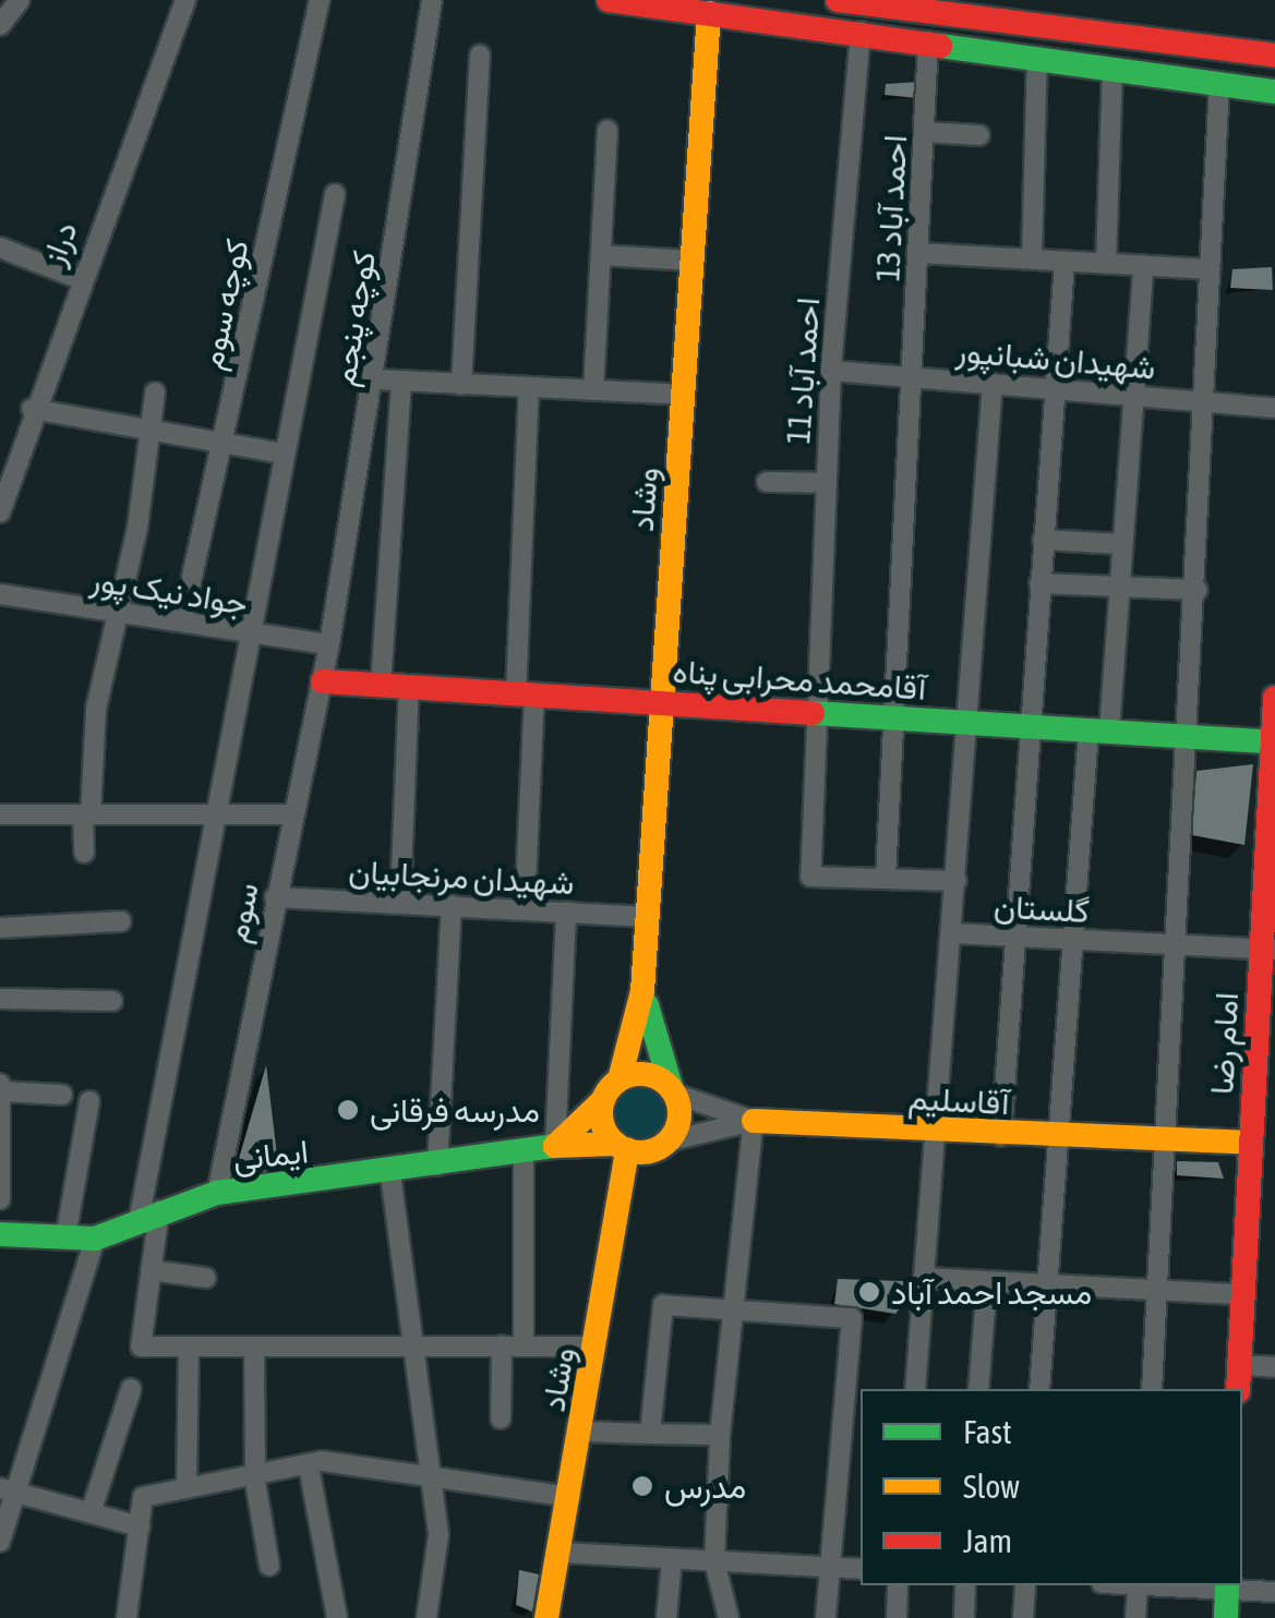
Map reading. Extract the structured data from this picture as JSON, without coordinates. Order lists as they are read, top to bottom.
{
  "streets": {
    "street": [
      "احمد آباد 13",
      "دراز",
      "کوچه سوم",
      "کوچه پنجم",
      "شهیدان شبانپور",
      "احمد آباد 11",
      "وشاد",
      "جواد نیک پور",
      "آقامحمد محرابی پناه",
      "شهیدان مرنجابیان",
      "گلستان",
      "سوم",
      "امام رضا",
      "آقاسلیم",
      "ایمانی"
    ]
  },
  "crossings": [
    ["احمد آباد 13", "شهیدان شبانپور"],
    ["احمد آباد 13", "احمد آباد 11"],
    ["احمد آباد 13", "آقامحمد محرابی پناه"],
    ["کوچه سوم", "جواد نیک پور"],
    ["کوچه پنجم", "جواد نیک پور"],
    ["کوچه پنجم", "سوم"],
    ["شهیدان شبانپور", "احمد آباد 11"],
    ["احمد آباد 11", "آقامحمد محرابی پناه"],
    ["وشاد", "آقامحمد محرابی پناه"],
    ["وشاد", "شهیدان مرنجابیان"],
    ["وشاد", "آقاسلیم"],
    ["وشاد", "ایمانی"],
    ["جواد نیک پور", "سوم"],
    ["آقامحمد محرابی پناه", "سوم"],
    ["آقامحمد محرابی پناه", "امام رضا"],
    ["شهیدان مرنجابیان", "سوم"],
    ["گلستان", "امام رضا"],
    ["گلستان", "آقاسلیم"],
    ["سوم", "ایمانی"],
    ["امام رضا", "آقاسلیم"],
    ["آقاسلیم", "ایمانی"]
  ],
  "places": ["مدرسه فرقانی", "مسجد احمد آباد", "مدرس"],
  "legend": ["Fast", "Slow", "Jam"]
}
